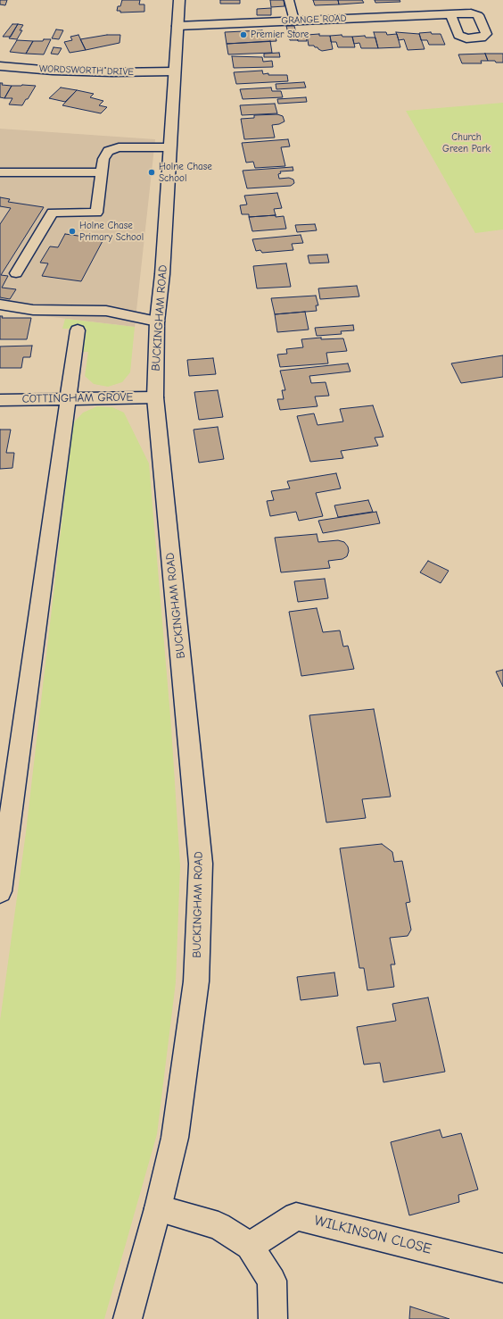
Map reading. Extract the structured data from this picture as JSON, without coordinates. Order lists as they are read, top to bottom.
{
  "streets": {
    "street": [
      "GRANGE ROAD",
      "WORDSWORTH DRIVE",
      "BUCKINGHAM ROAD",
      "COTTINGHAM GROVE",
      "WILKINSON CLOSE"
    ]
  },
  "crossings": [
    ["GRANGE ROAD", "BUCKINGHAM ROAD"],
    ["WORDSWORTH DRIVE", "BUCKINGHAM ROAD"],
    ["BUCKINGHAM ROAD", "COTTINGHAM GROVE"]
  ],
  "parks": ["Church Green Park"],
  "places": ["Premier Store", "Holne Chase School", "Holne Chase Primary School"]
}
